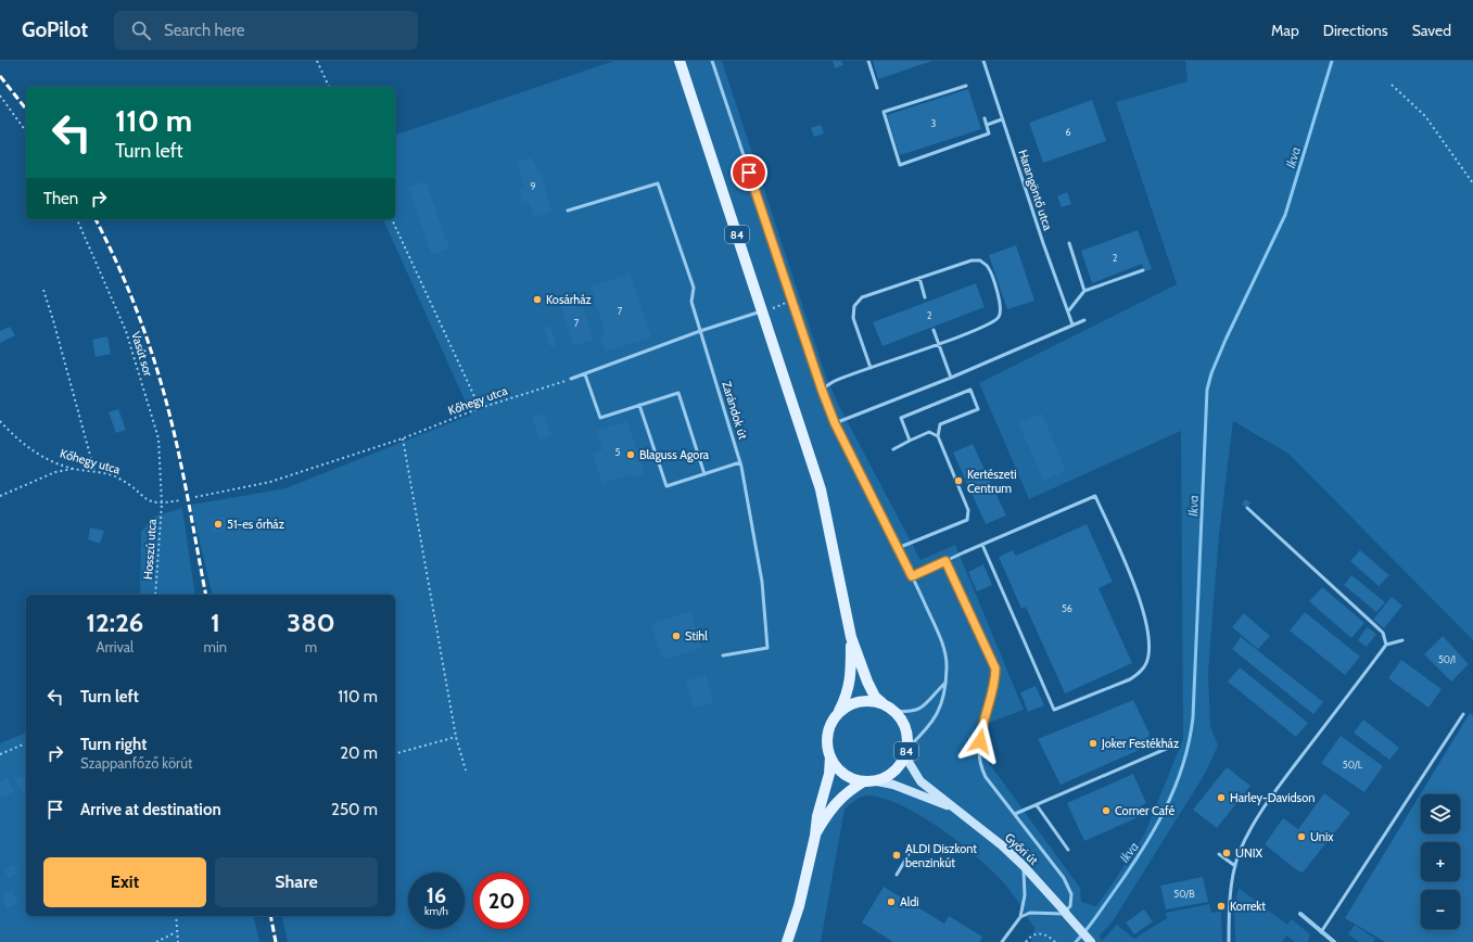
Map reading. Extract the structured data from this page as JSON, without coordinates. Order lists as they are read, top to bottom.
{
  "streets": {
    "main road": ["84", "Győri út"],
    "lane": ["Harangöntő utca", "Zarándok út"],
    "path": ["Vasút sor", "Kőhegy utca", "Hosszú utca"]
  },
  "crossings": [
    ["84", "Győri út"],
    ["Vasút sor", "Kőhegy utca"],
    ["Vasút sor", "Hosszú utca"],
    ["Kőhegy utca", "Hosszú utca"]
  ],
  "water": ["Ikva"],
  "places": [
    "Kosárház",
    "Blaguss Agora",
    "Kertészeti Centrum",
    "51-es őrház",
    "Stihl",
    "Joker Festékház",
    "Harley-Davidson",
    "Corner Café",
    "Unix",
    "UNIX",
    "ALDI Diszkont benzinkút",
    "Aldi",
    "Korrekt"
  ],
  "house_numbers": [
    "3",
    "6",
    "9",
    "2",
    "7",
    "2",
    "7",
    "5",
    "56",
    "50/I",
    "50/L",
    "50/B"
  ],
  "page": {
    "header": "GoPilot",
    "search": "Search here",
    "nav": ["Map", "Directions", "Saved"],
    "turn": ["110 m", "Turn left"],
    "then": "Then",
    "eta": [
      "12:26",
      "Arrival",
      "1",
      "min",
      "380",
      "m"
    ],
    "list": [
      {
        "name": "Turn left",
        "value": "110 m"
      },
      {
        "name": "Turn right",
        "note": "Szappanfőző körút",
        "value": "20 m"
      },
      {
        "name": "Arrive at destination",
        "value": "250 m"
      }
    ],
    "map_buttons": ["+", "−"],
    "buttons": ["Exit", "Share"],
    "speed": "16 km/h",
    "limit": "20"
  }
}
